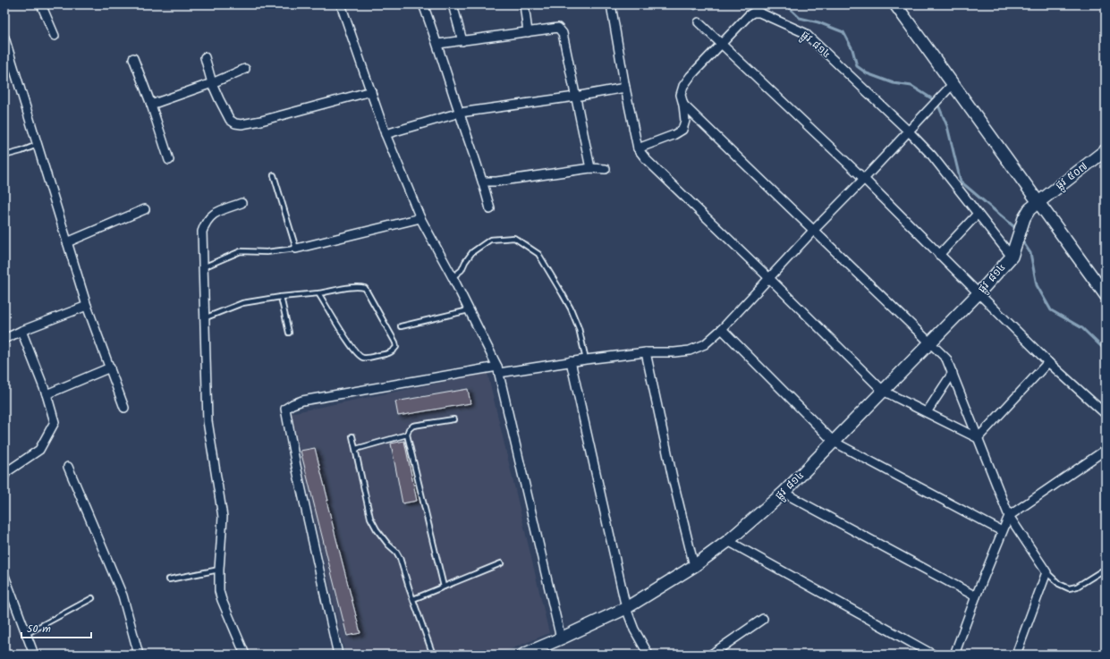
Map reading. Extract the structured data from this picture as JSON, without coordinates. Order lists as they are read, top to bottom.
{
  "streets": {
    "street": ["ផ្លូវ ៨១៤", "ផ្លូវ ៥០៧"]
  },
  "crossings": [
    ["ផ្លូវ ៨១៤", "ផ្លូវ ៥០៧"]
  ],
  "scale_bar": "50 m"
}
